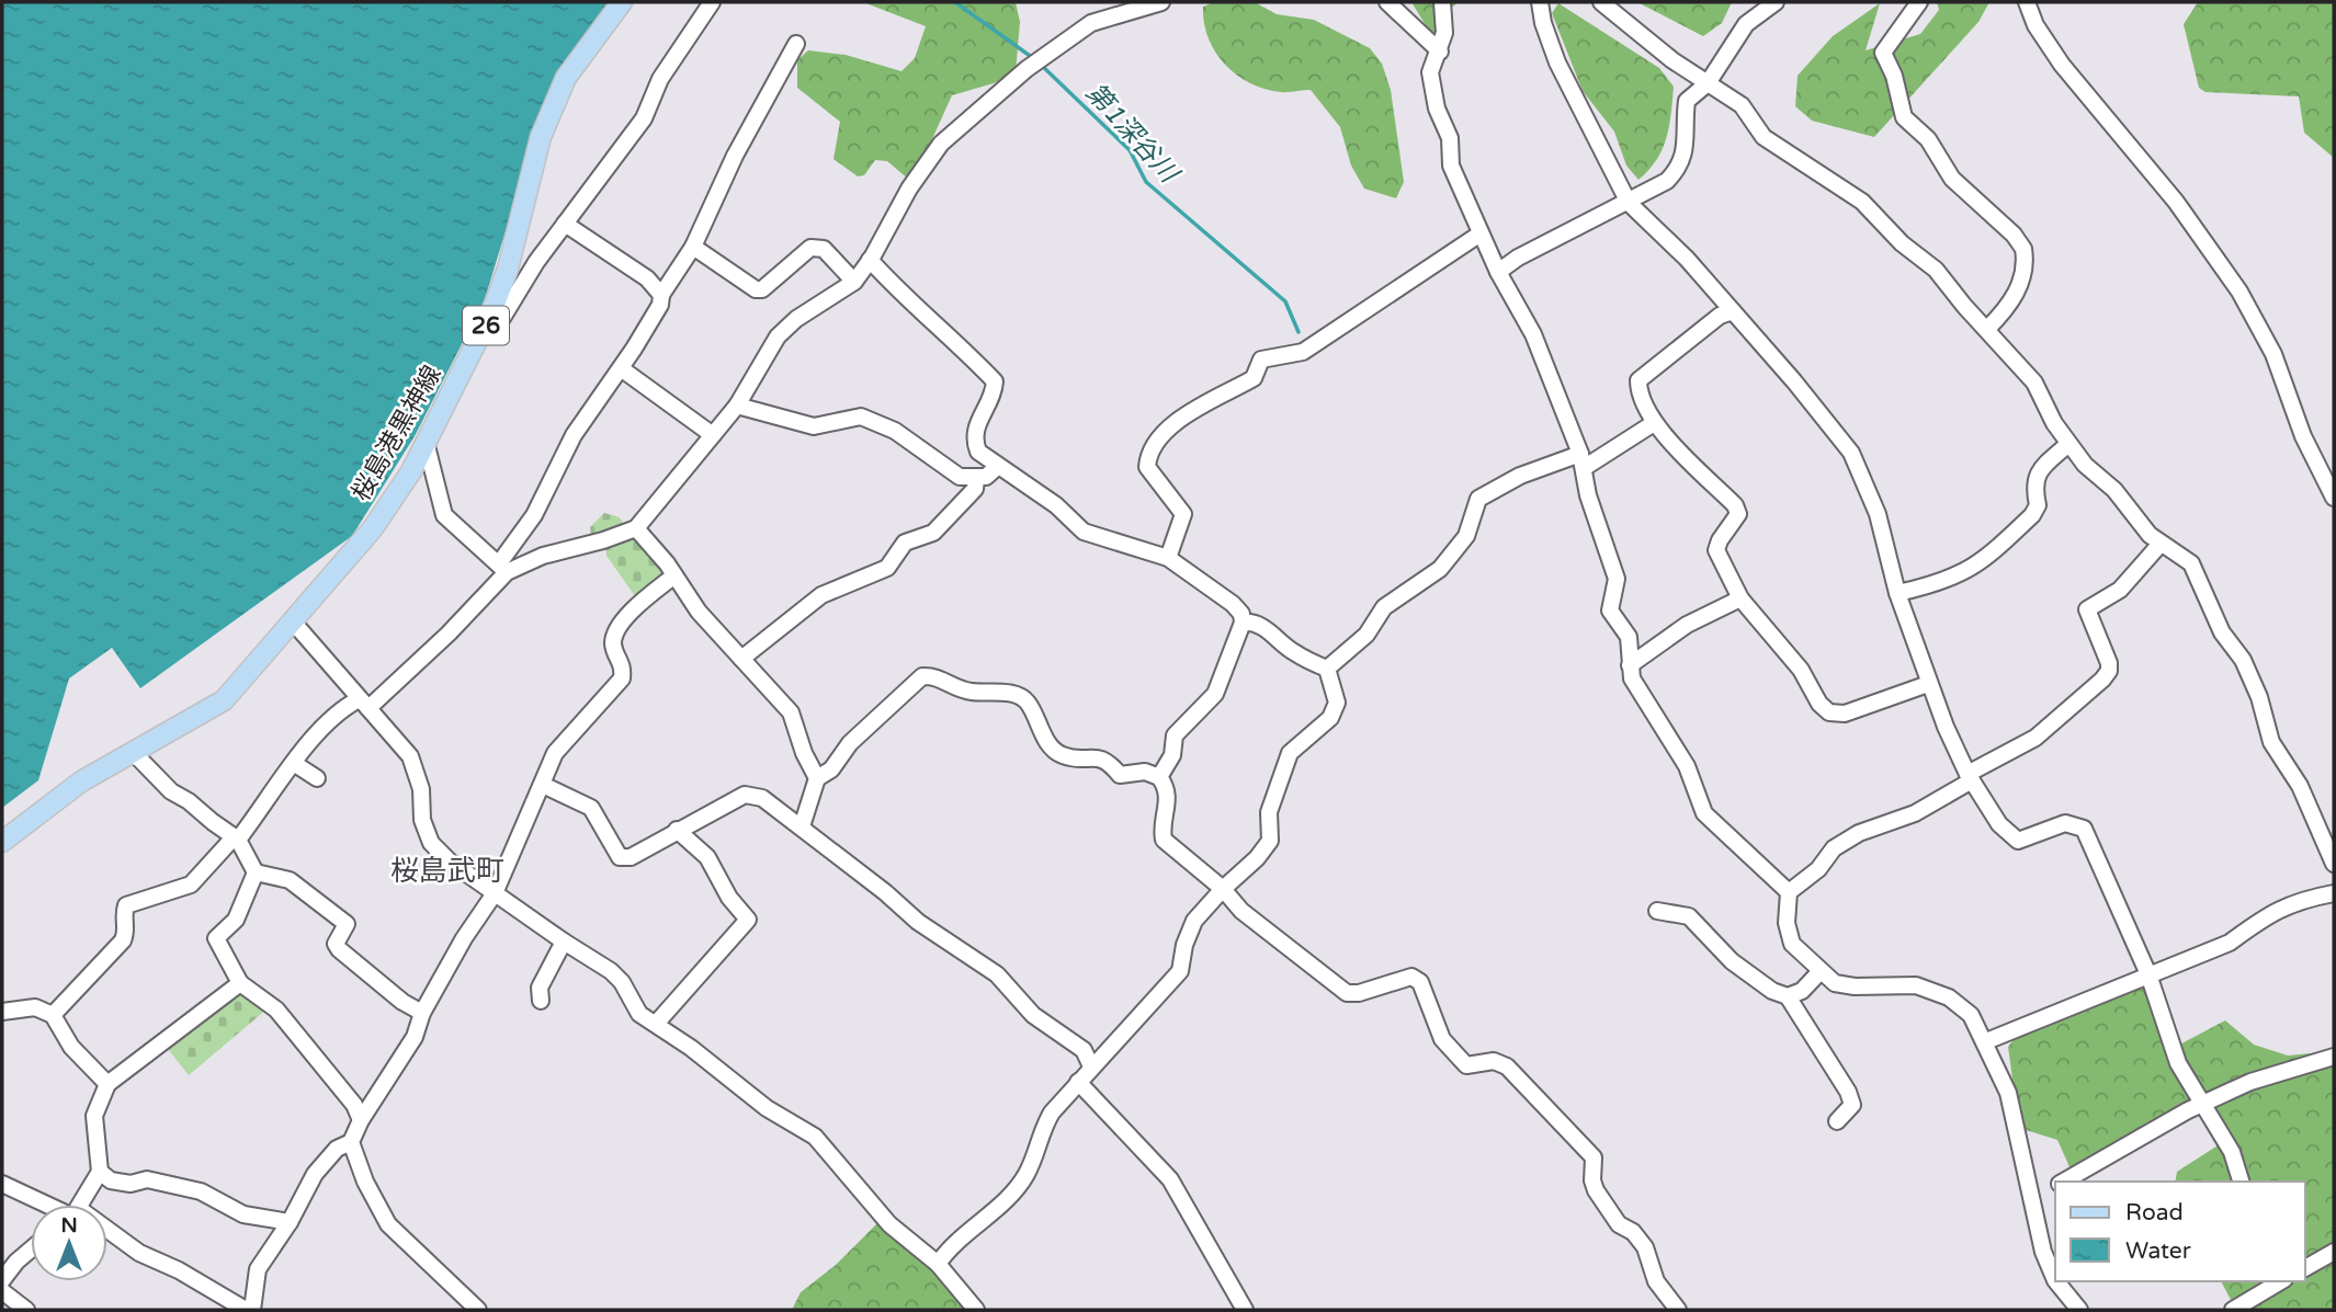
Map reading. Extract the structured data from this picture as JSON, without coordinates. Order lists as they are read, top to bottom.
{
  "streets": {
    "main road": ["26", "桜島港黒神線"]
  },
  "districts": ["桜島武町"],
  "water": ["第1深谷川"],
  "legend": ["Road", "Water"],
  "north": "top"
}
